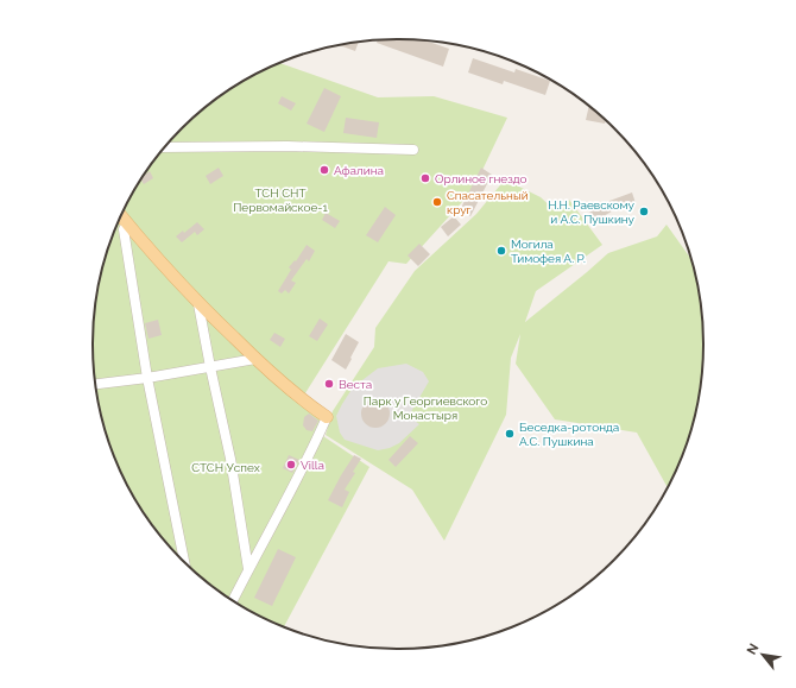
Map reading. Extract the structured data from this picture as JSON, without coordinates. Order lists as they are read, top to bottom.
{
  "parks": ["ТСН СНТ Первомайское-1", "Парк у Георгиевского Монастыря", "СТСН Успех"],
  "places": [
    "Афалина",
    "Орлиное гнездо",
    "Спасательный круг",
    "Н.Н. Раевскому и А.С. Пушкину",
    "Могила Тимофея А. Р.",
    "Веста",
    "Беседка-ротонда А.С. Пушкина",
    "Villa"
  ],
  "north": "top left"
}
